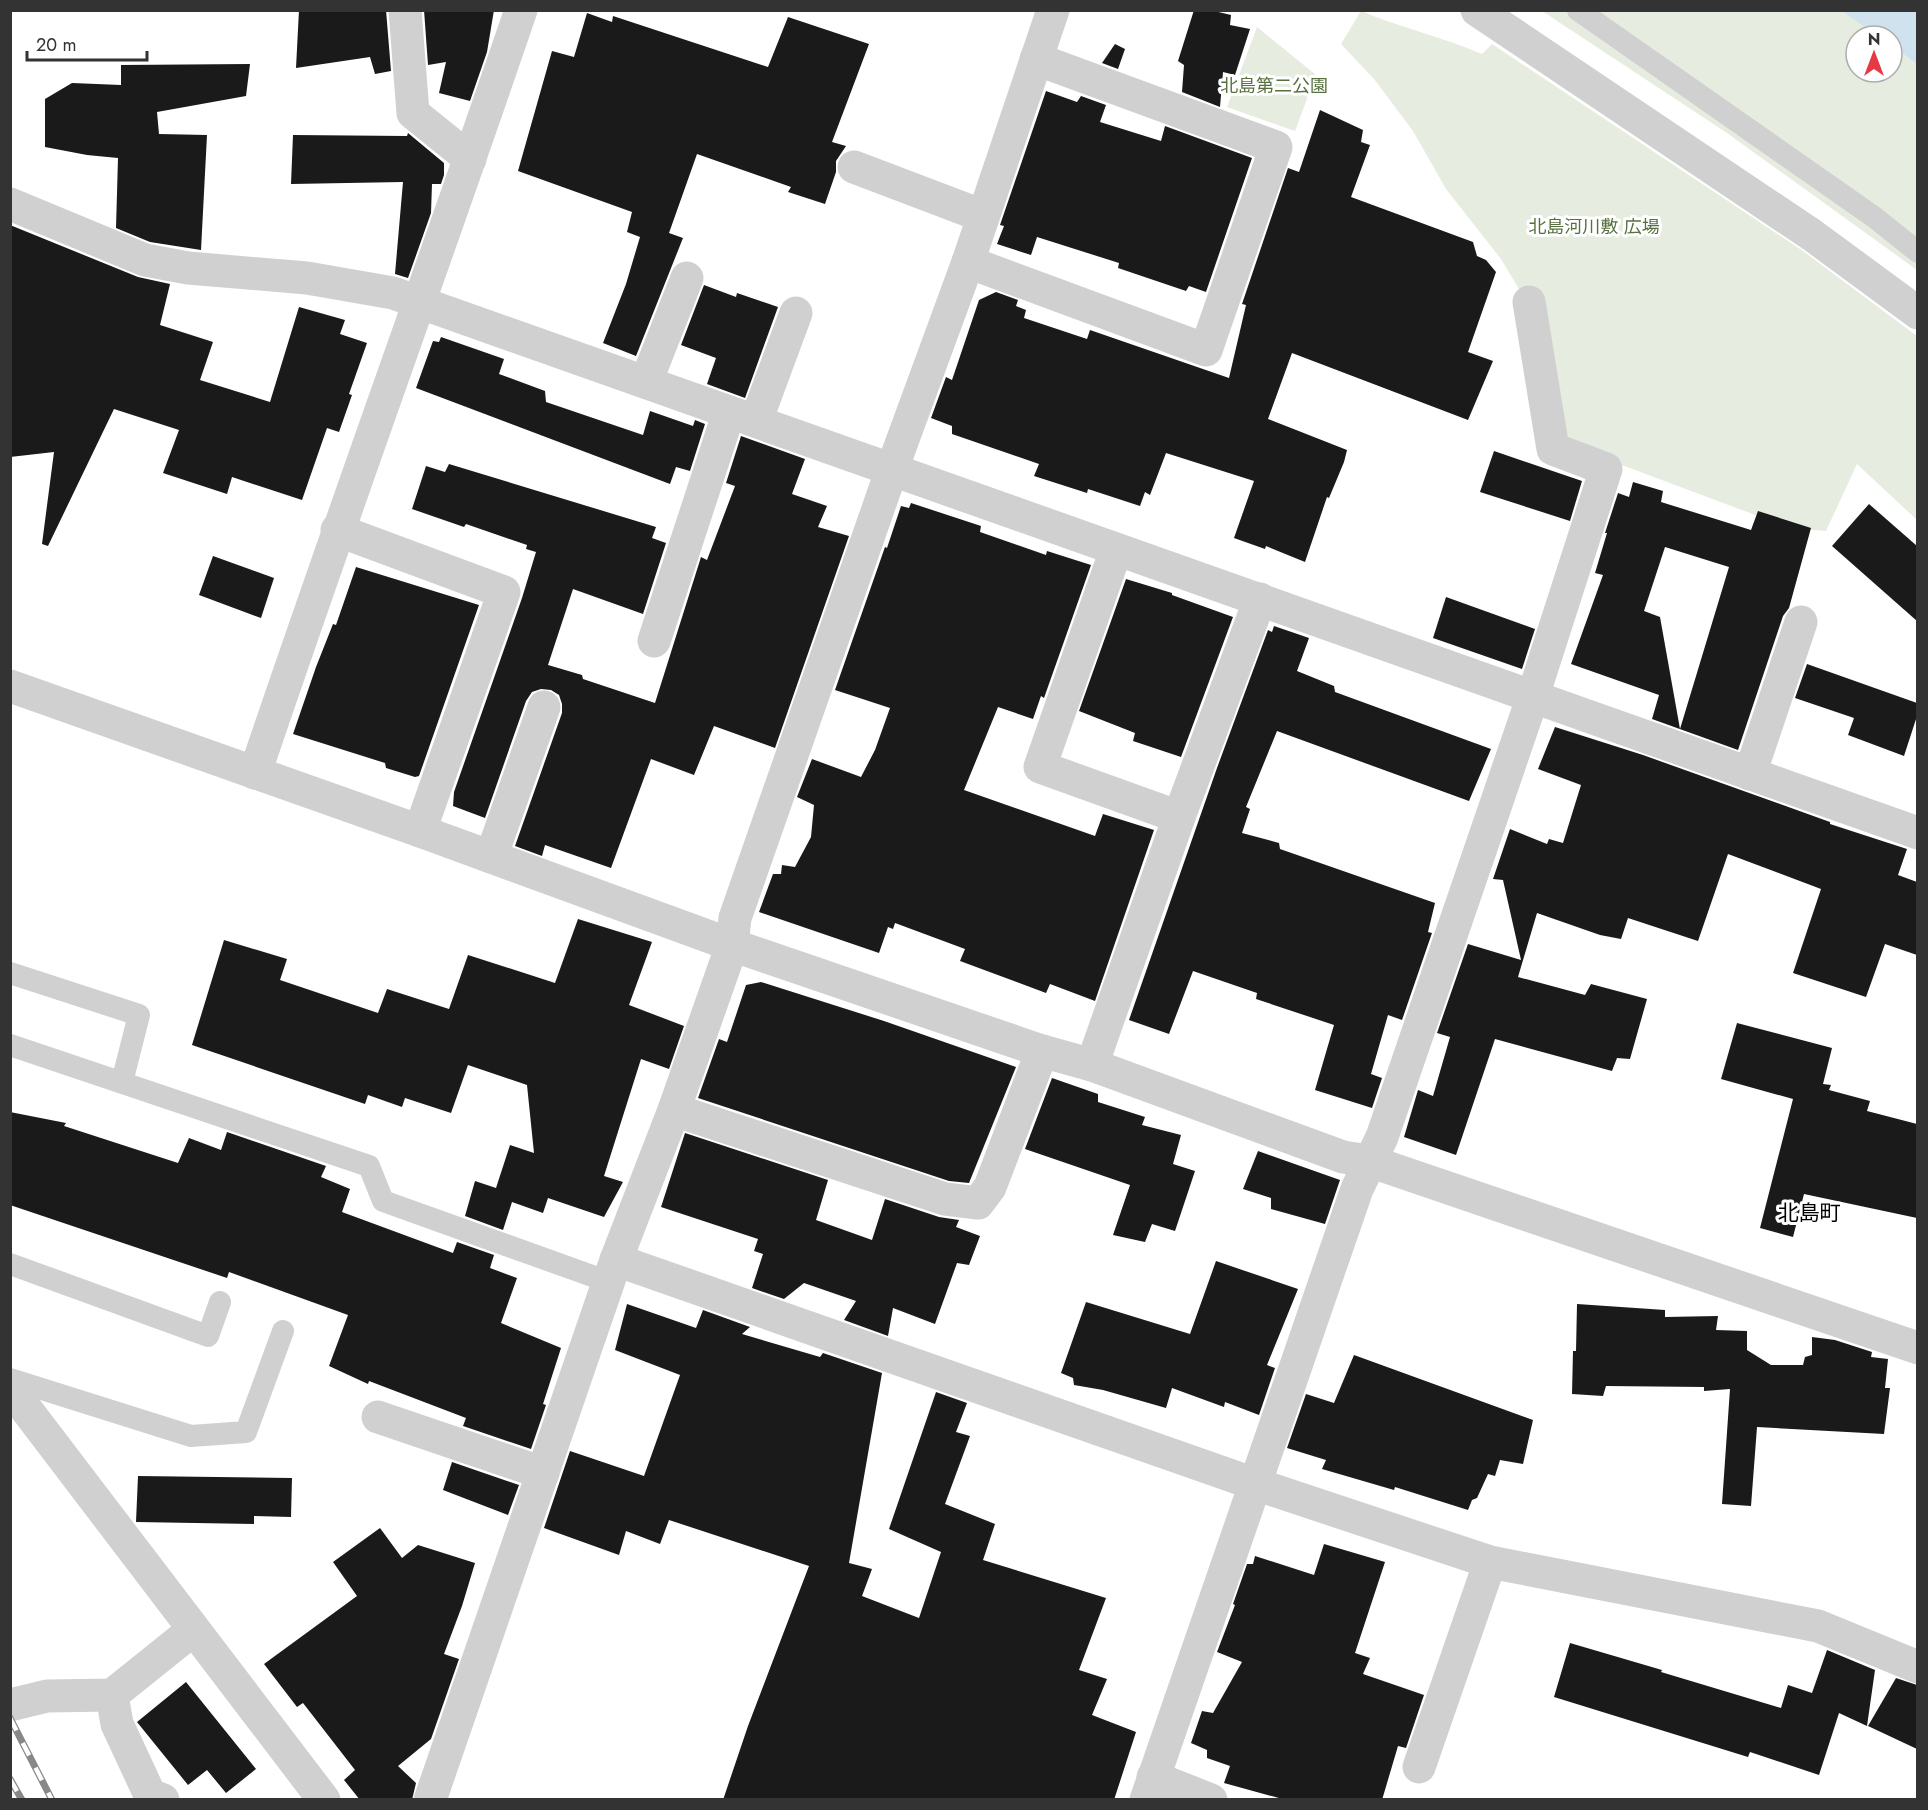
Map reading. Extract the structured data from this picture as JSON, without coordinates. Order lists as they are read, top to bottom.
{
  "districts": ["北島町"],
  "parks": ["北島第二公園", "北島河川敷 広場"],
  "scale_bar": "20 m",
  "north": "top"
}
